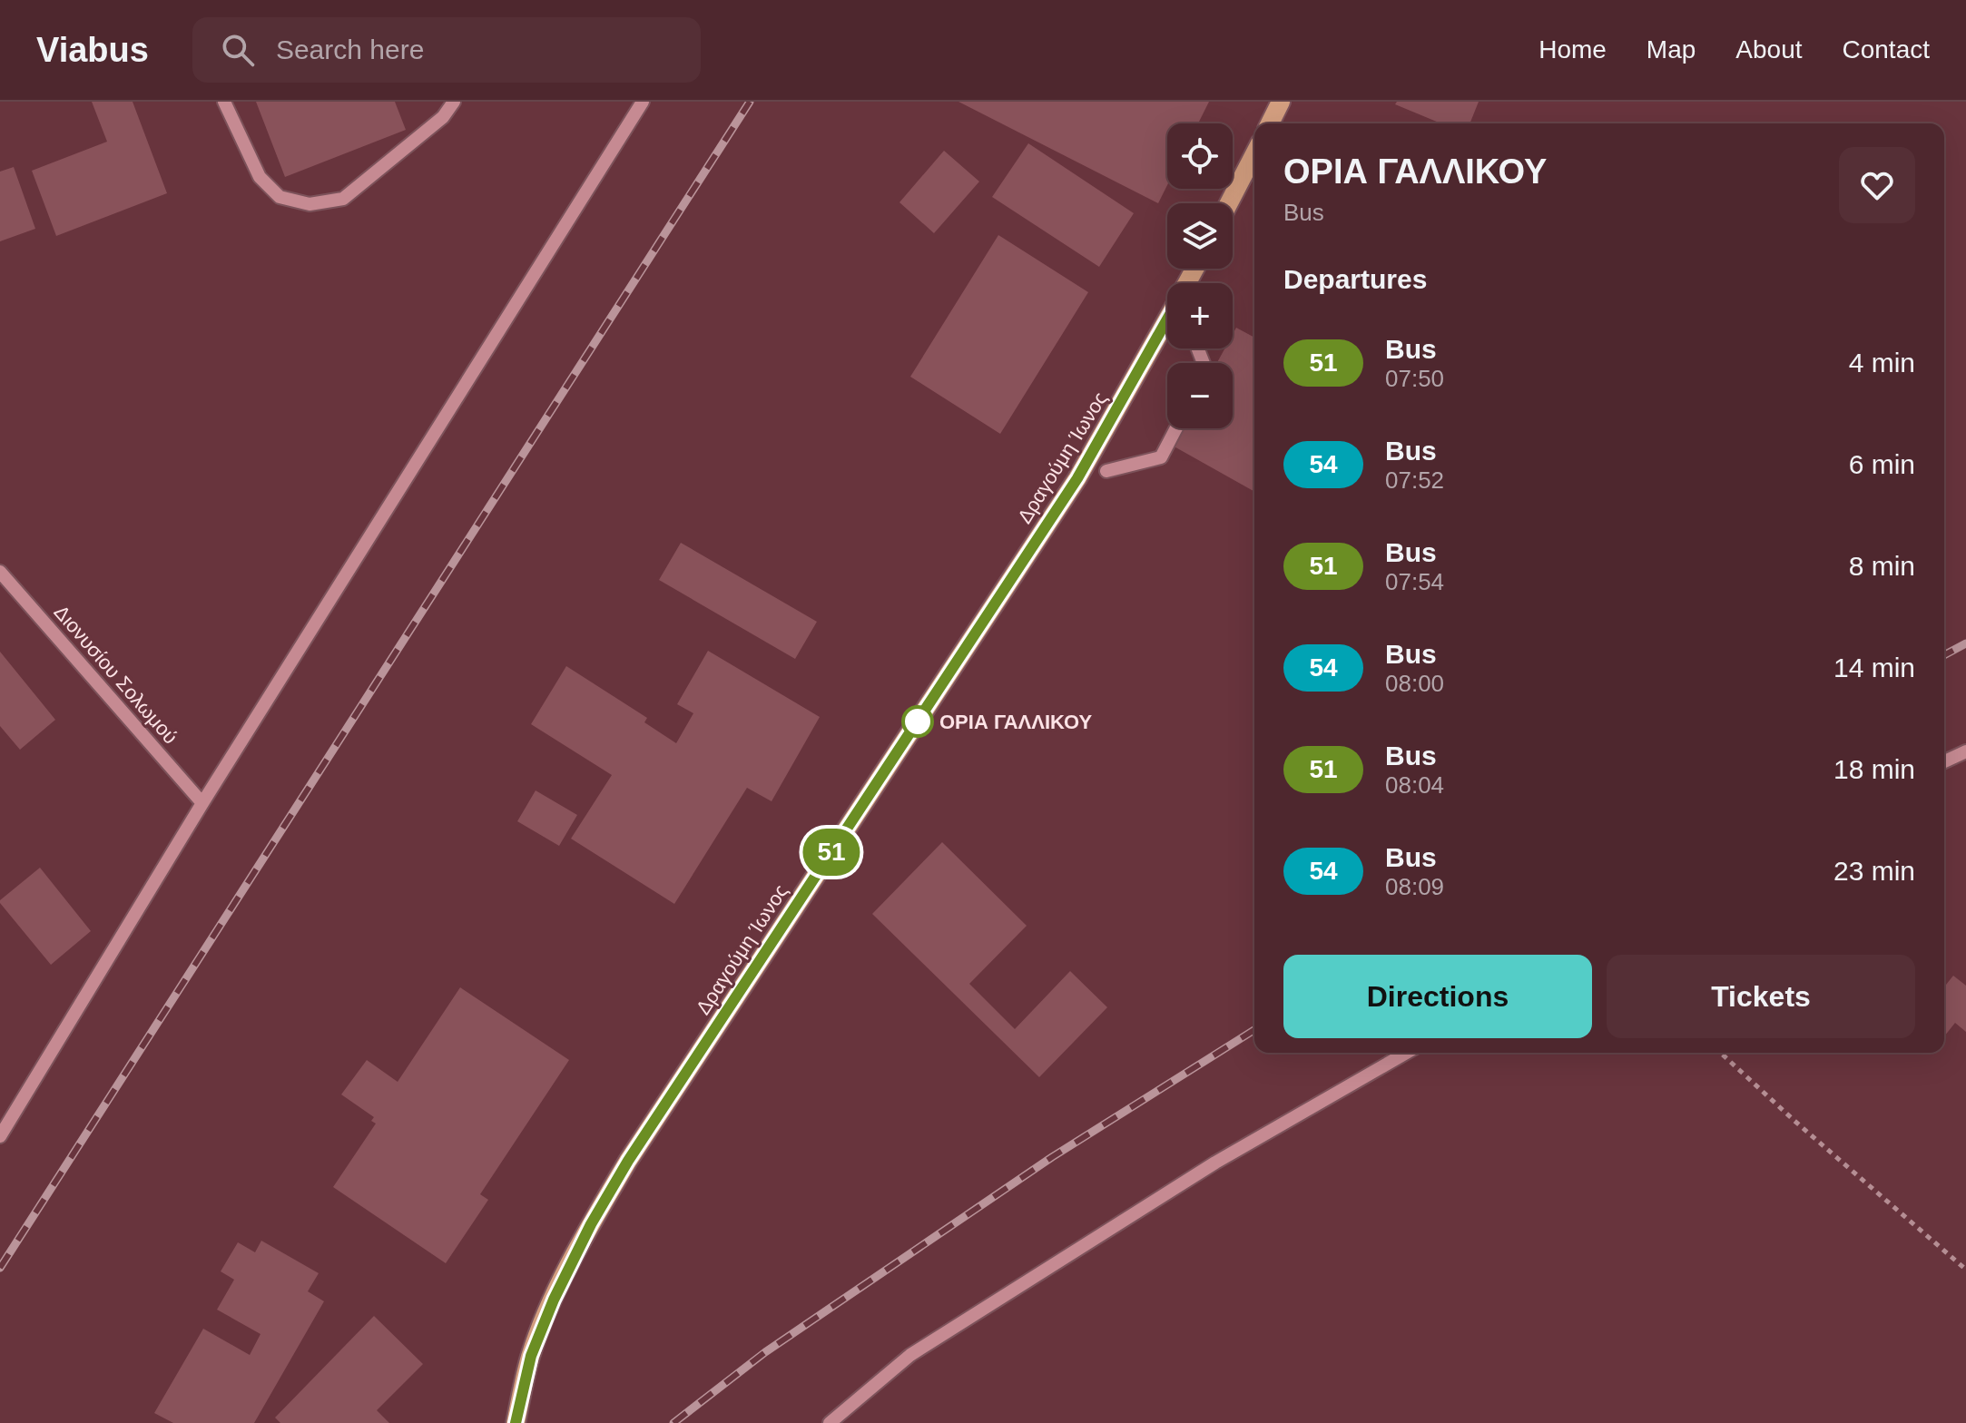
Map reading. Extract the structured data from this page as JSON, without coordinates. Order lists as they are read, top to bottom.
{
  "streets": {
    "main road": ["Δραγούμη Ίωνος"],
    "street": ["Διονυσίου Σολωμού"]
  },
  "places": ["ΟΡΙΑ ΓΑΛΛΙΚΟΥ"],
  "lines": ["bus line 51"],
  "page": {
    "header": "Viabus",
    "search": "Search here",
    "nav": [
      "Home",
      "Map",
      "About",
      "Contact"
    ],
    "on_map": "51",
    "map_buttons": ["+", "−"],
    "heading": [
      ["ΟΡΙΑ ΓΑΛΛΙΚΟΥ", "Bus"],
      "Departures"
    ],
    "list": [
      {
        "mark": "51",
        "name": "Bus",
        "note": "07:50",
        "value": "4 min"
      },
      {
        "mark": "54",
        "name": "Bus",
        "note": "07:52",
        "value": "6 min"
      },
      {
        "mark": "51",
        "name": "Bus",
        "note": "07:54",
        "value": "8 min"
      },
      {
        "mark": "54",
        "name": "Bus",
        "note": "08:00",
        "value": "14 min"
      },
      {
        "mark": "51",
        "name": "Bus",
        "note": "08:04",
        "value": "18 min"
      },
      {
        "mark": "54",
        "name": "Bus",
        "note": "08:09",
        "value": "23 min"
      }
    ],
    "buttons": ["Directions", "Tickets"]
  }
}
